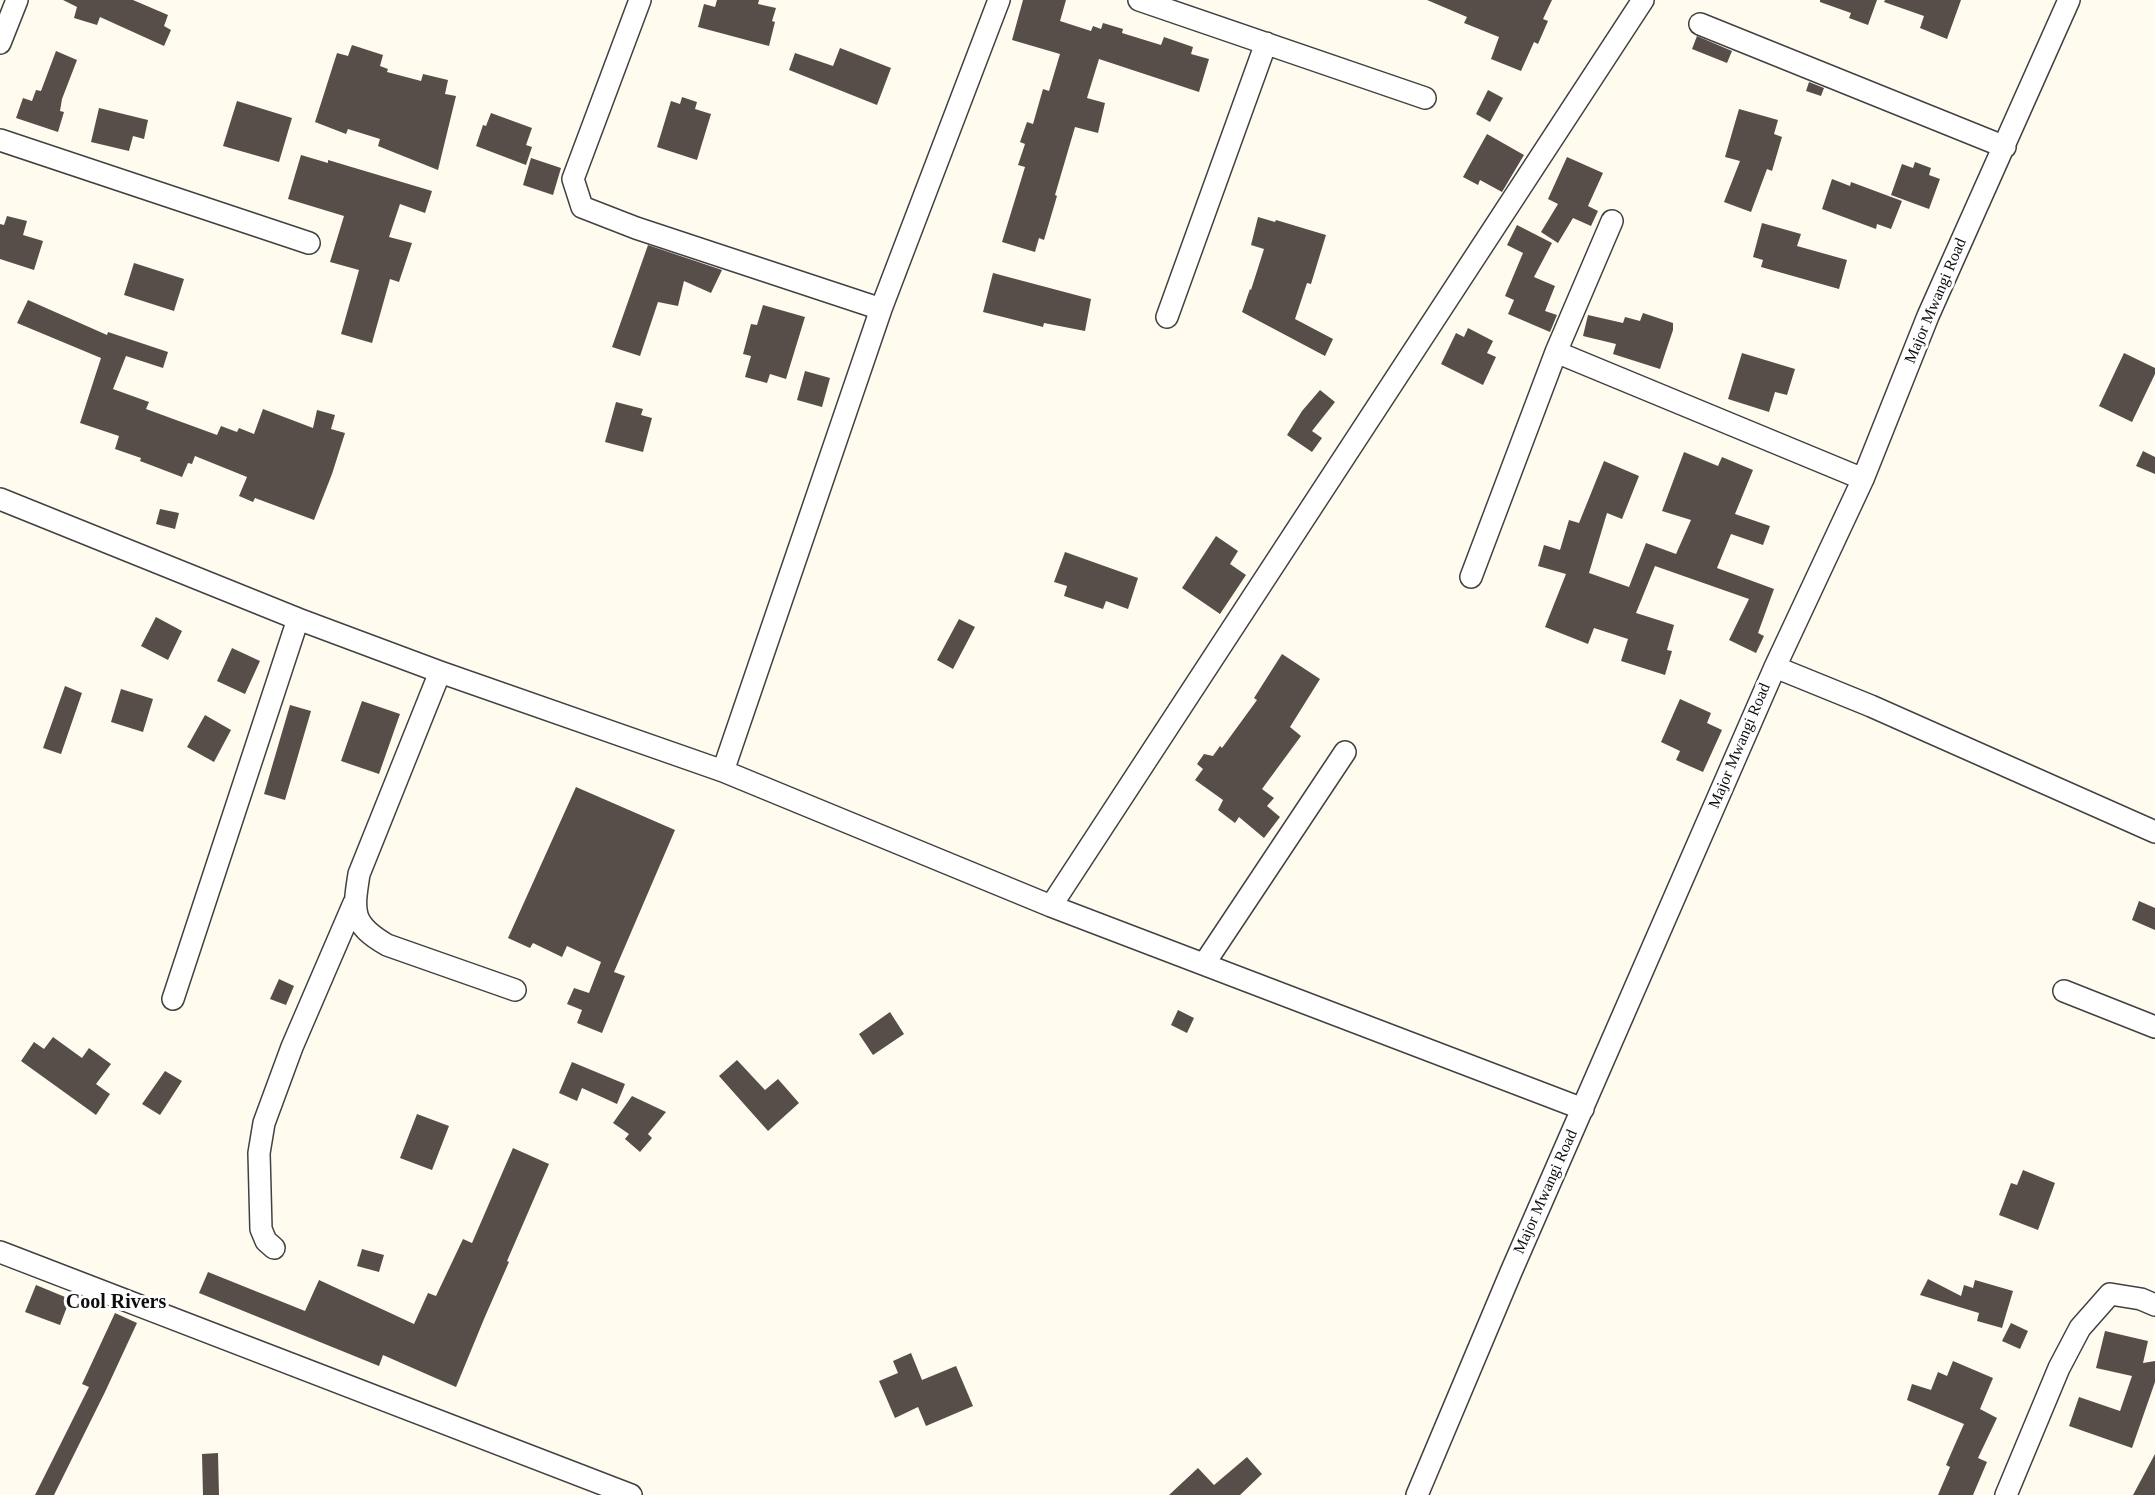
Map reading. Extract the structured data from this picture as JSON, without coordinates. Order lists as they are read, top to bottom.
{
  "streets": {
    "street": ["Major Mwangi Road"]
  },
  "districts": ["Cool Rivers"]
}
